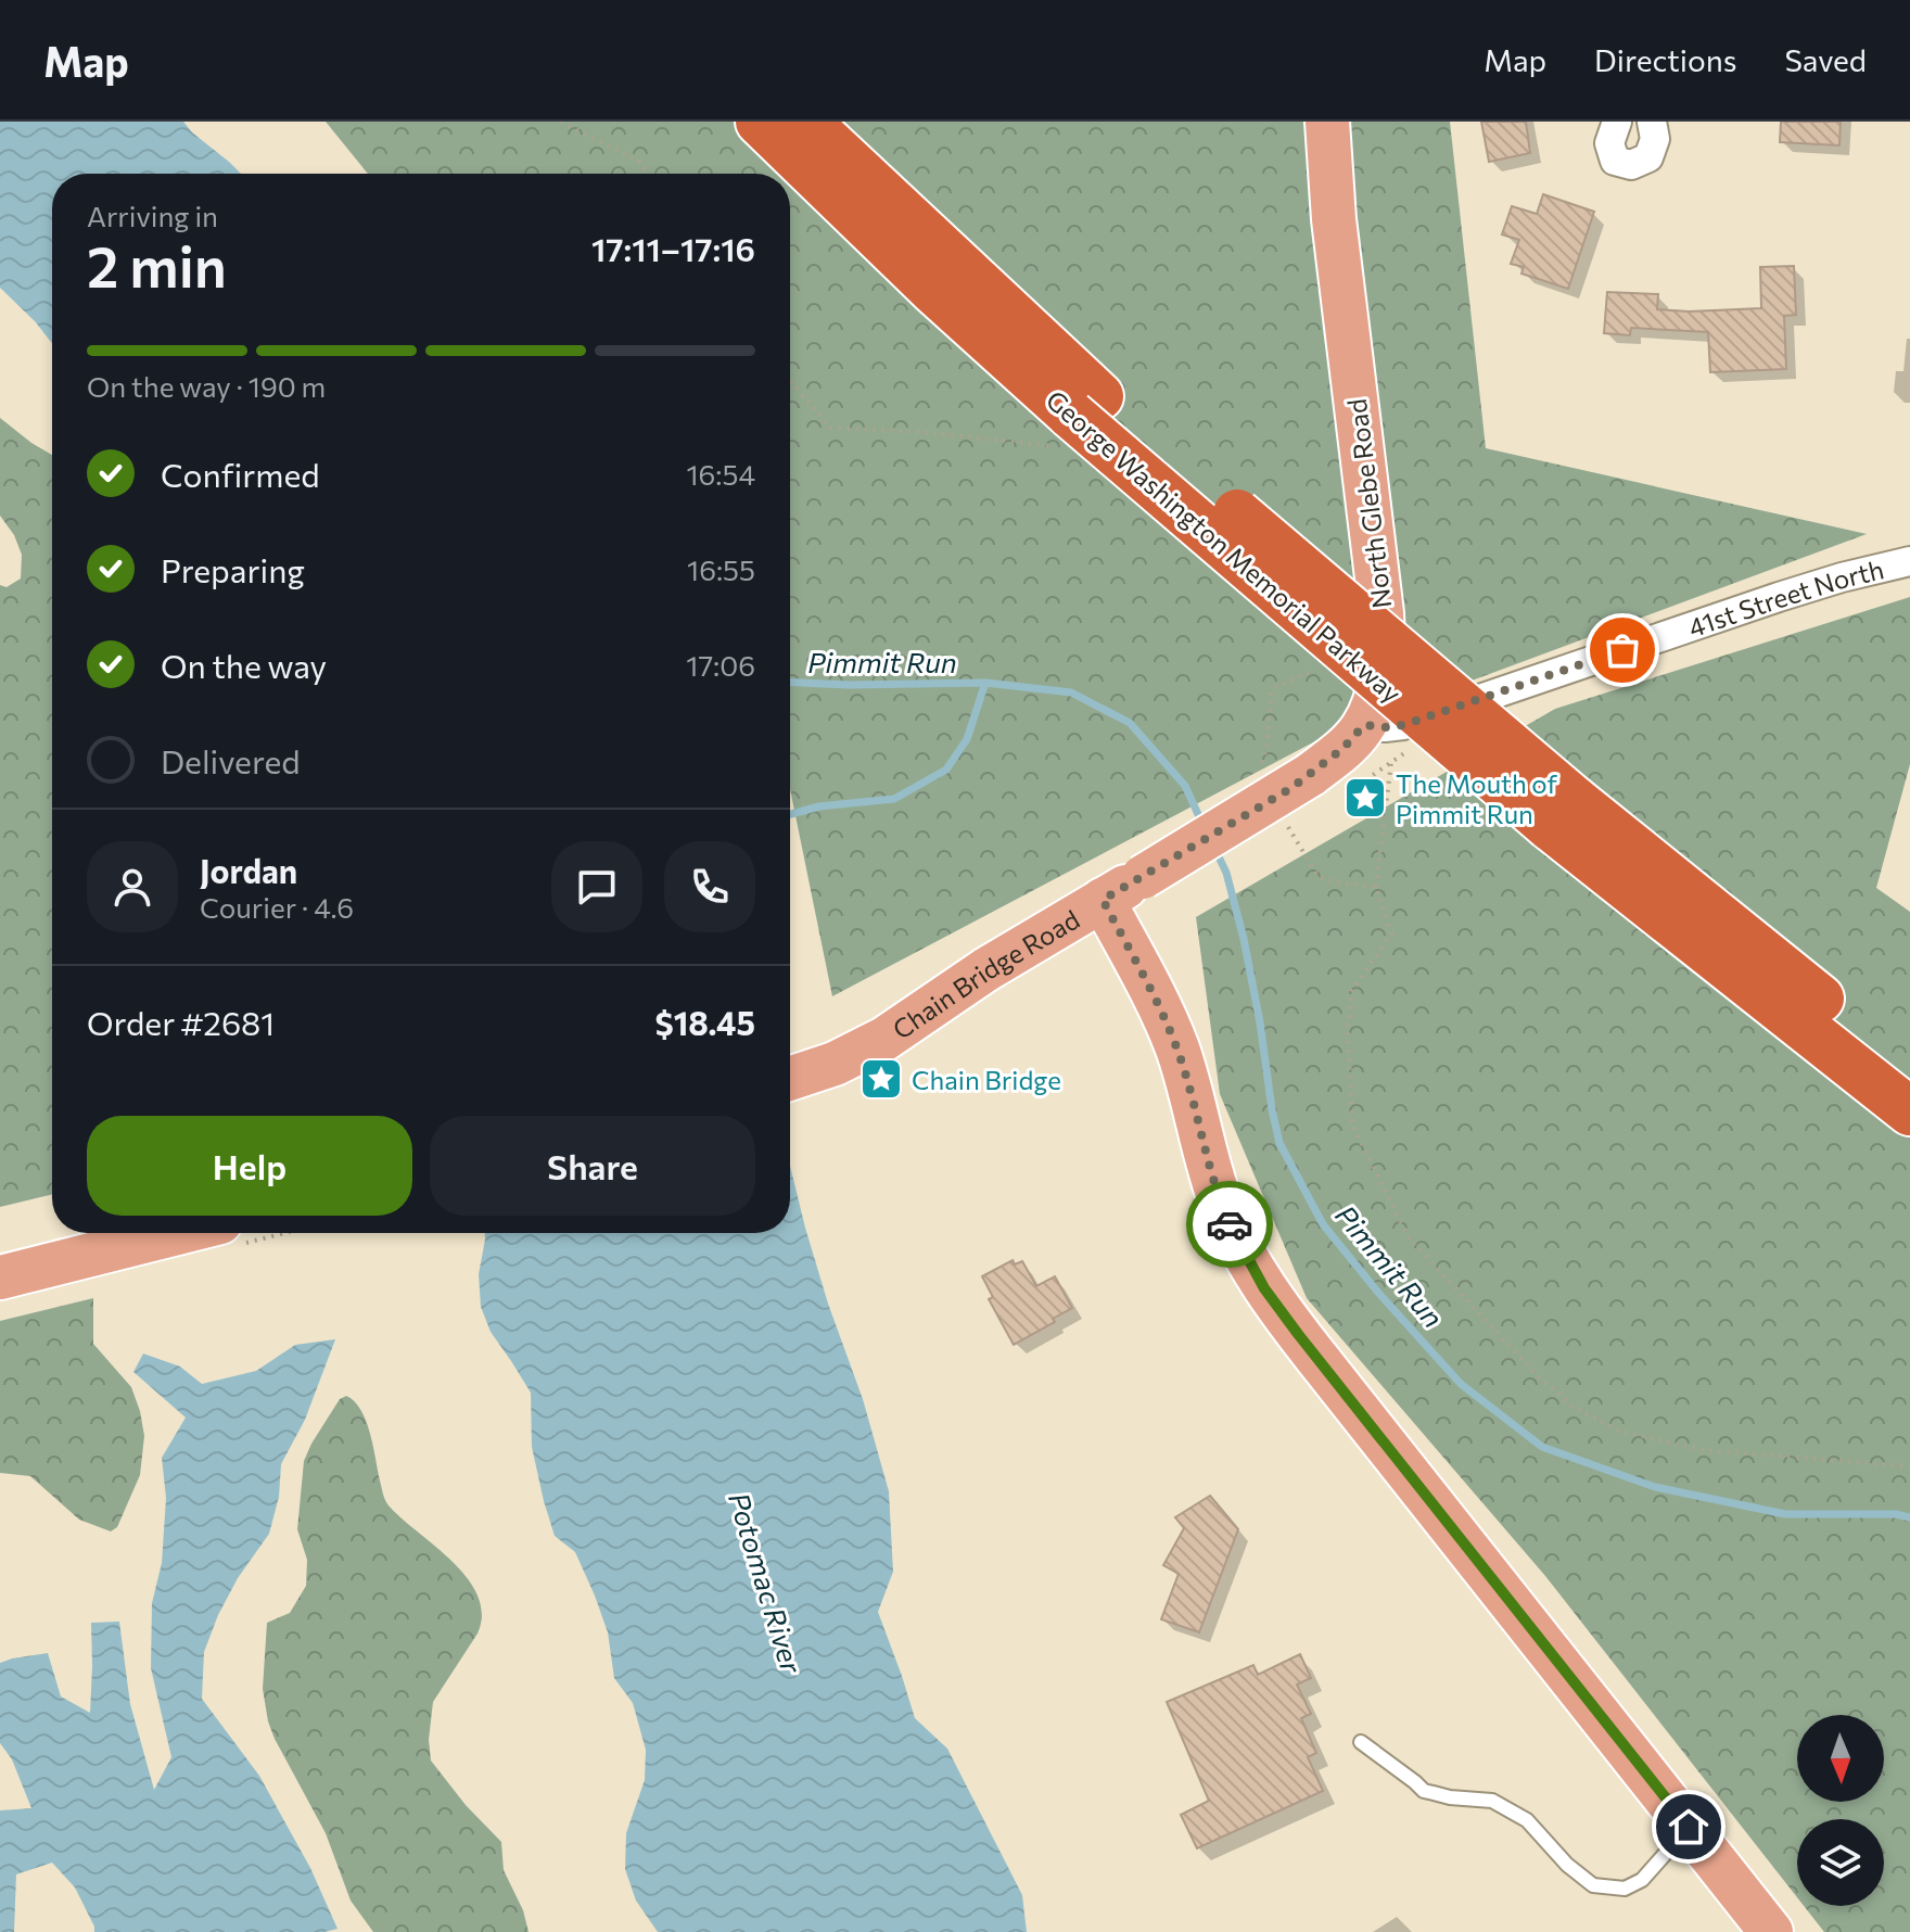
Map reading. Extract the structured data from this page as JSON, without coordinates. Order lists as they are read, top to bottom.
{
  "streets": {
    "highway": ["George Washington Memorial Parkway"],
    "main road": ["North Glebe Road", "Chain Bridge Road"],
    "street": ["41st Street North"]
  },
  "crossings": [
    ["North Glebe Road", "41st Street North"],
    ["North Glebe Road", "Chain Bridge Road"]
  ],
  "water": ["Pimmit Run", "Potomac River"],
  "places": {
    "place": ["The Mouth of Pimmit Run", "Chain Bridge"]
  },
  "north": "bottom",
  "page": {
    "header": "Map",
    "nav": ["Map", "Directions", "Saved"],
    "heading": ["2 min", "Arriving in", "17:11–17:16"],
    "panel": [
      "Jordan",
      "Courier · 4.6",
      "Order #2681",
      "$18.45"
    ],
    "bar": "On the way · 190 m",
    "list": [
      ["Confirmed", "16:54"],
      ["Preparing", "16:55"],
      ["On the way", "17:06"],
      "Delivered"
    ],
    "buttons": ["Help", "Share"]
  }
}
